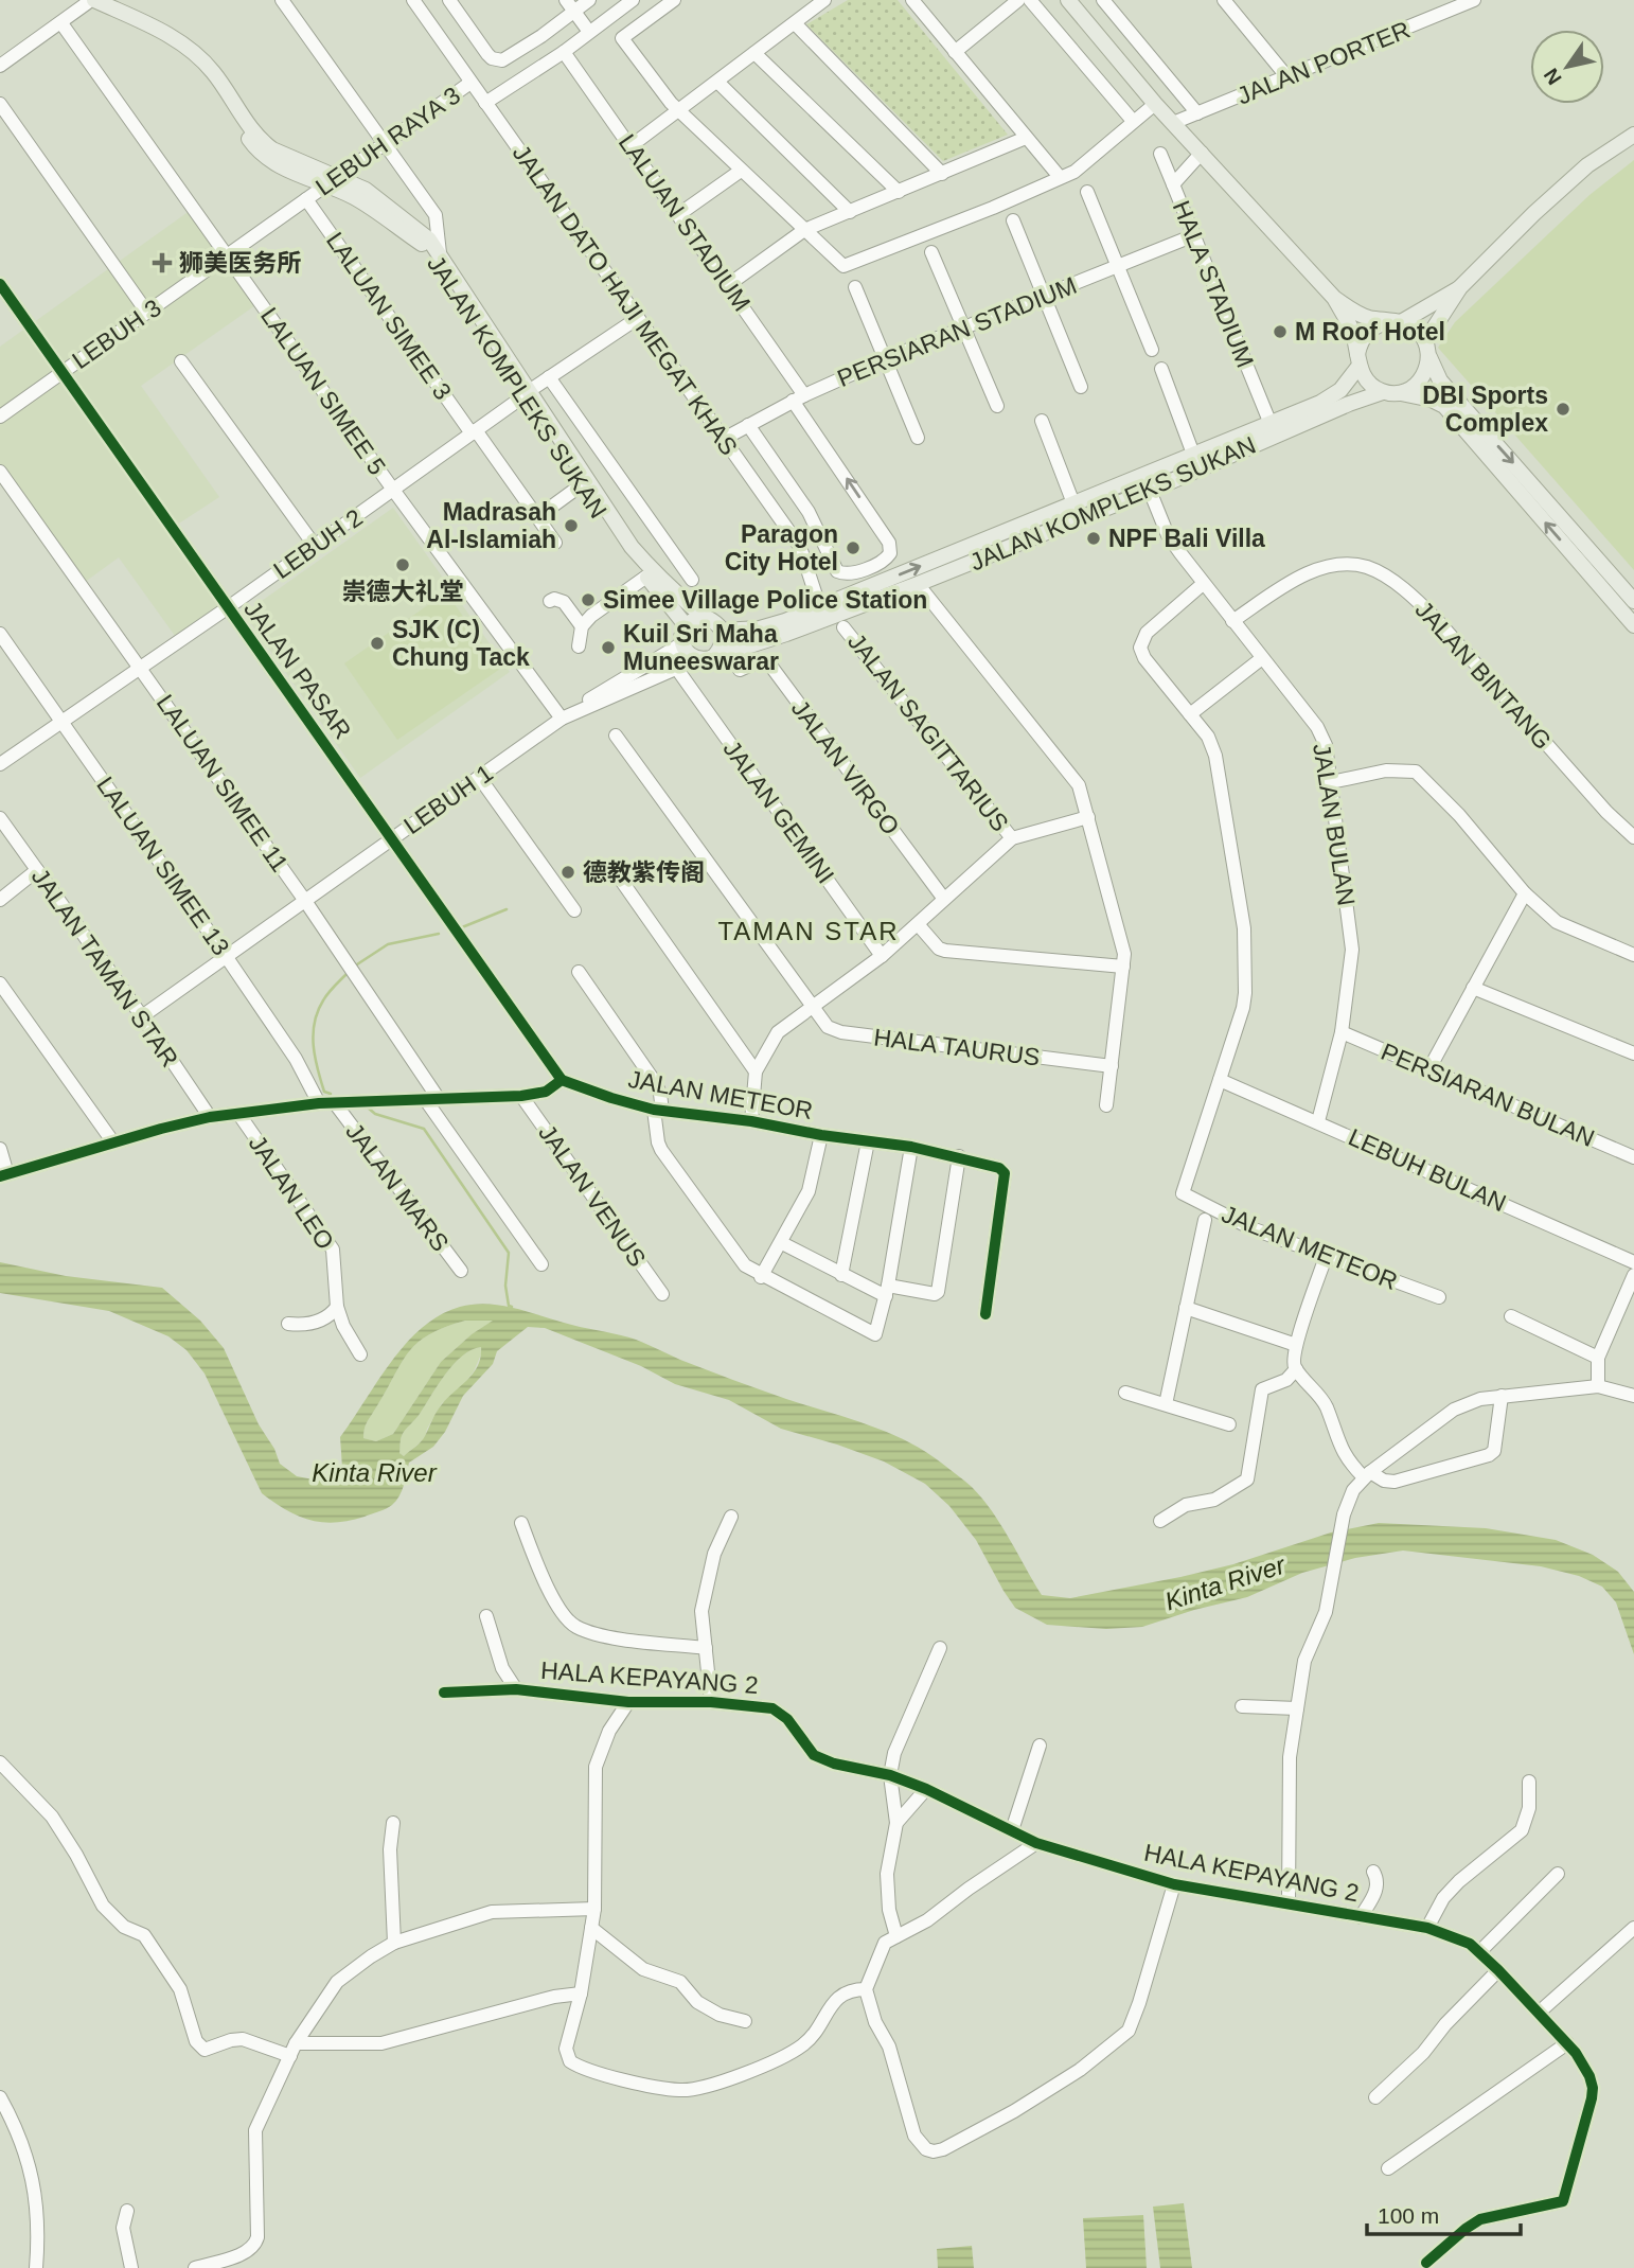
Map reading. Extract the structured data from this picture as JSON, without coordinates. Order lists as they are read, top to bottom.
{
  "streets": {
    "main road": ["JALAN KOMPLEKS SUKAN"],
    "street": [
      "JALAN PORTER",
      "LEBUH RAYA 3",
      "LALUAN STADIUM",
      "HALA STADIUM",
      "JALAN DATO HAJI MEGAT KHAS",
      "LALUAN SIMEE 3",
      "PERSIARAN STADIUM",
      "LEBUH 3",
      "LALUAN SIMEE 5",
      "LEBUH 2",
      "JALAN PASAR",
      "JALAN BINTANG",
      "JALAN SAGITTARIUS",
      "JALAN VIRGO",
      "LALUAN SIMEE 11",
      "LEBUH 1",
      "JALAN GEMINI",
      "JALAN BULAN",
      "LALUAN SIMEE 13",
      "JALAN TAMAN STAR",
      "HALA TAURUS",
      "JALAN METEOR",
      "PERSIARAN BULAN",
      "LEBUH BULAN",
      "JALAN MARS",
      "JALAN LEO",
      "JALAN VENUS",
      "HALA KEPAYANG 2"
    ]
  },
  "crossings": [
    ["LEBUH RAYA 3", "JALAN DATO HAJI MEGAT KHAS"],
    ["LEBUH RAYA 3", "LALUAN SIMEE 3"],
    ["LEBUH RAYA 3", "LEBUH 3"],
    ["LEBUH RAYA 3", "JALAN KOMPLEKS SUKAN"],
    ["LALUAN STADIUM", "PERSIARAN STADIUM"],
    ["HALA STADIUM", "PERSIARAN STADIUM"],
    ["HALA STADIUM", "JALAN KOMPLEKS SUKAN"],
    ["JALAN DATO HAJI MEGAT KHAS", "PERSIARAN STADIUM"],
    ["JALAN DATO HAJI MEGAT KHAS", "JALAN KOMPLEKS SUKAN"],
    ["JALAN DATO HAJI MEGAT KHAS", "LEBUH 2"],
    ["LALUAN SIMEE 3", "LEBUH 3"],
    ["LALUAN SIMEE 3", "LEBUH 2"],
    ["LEBUH 3", "LALUAN SIMEE 5"],
    ["LEBUH 3", "JALAN PASAR"],
    ["JALAN KOMPLEKS SUKAN", "LEBUH 2"],
    ["JALAN KOMPLEKS SUKAN", "LEBUH 1"],
    ["JALAN KOMPLEKS SUKAN", "JALAN BULAN"],
    ["LALUAN SIMEE 5", "LEBUH 2"],
    ["LALUAN SIMEE 5", "LEBUH 1"],
    ["LEBUH 2", "JALAN PASAR"],
    ["LEBUH 2", "LALUAN SIMEE 11"],
    ["LEBUH 2", "LALUAN SIMEE 13"],
    ["JALAN PASAR", "LEBUH 1"],
    ["JALAN PASAR", "JALAN METEOR"],
    ["JALAN BINTANG", "JALAN BULAN"],
    ["LALUAN SIMEE 11", "LEBUH 1"],
    ["LEBUH 1", "JALAN GEMINI"],
    ["LEBUH 1", "LALUAN SIMEE 13"],
    ["LEBUH 1", "JALAN TAMAN STAR"],
    ["JALAN BULAN", "PERSIARAN BULAN"],
    ["JALAN BULAN", "LEBUH BULAN"],
    ["JALAN METEOR", "LEBUH BULAN"]
  ],
  "districts": ["TAMAN STAR"],
  "water": ["Kinta River"],
  "places": {
    "health": ["狮美医务所"],
    "other": [
      "M Roof Hotel",
      "DBI Sports Complex",
      "Madrasah Al-Islamiah",
      "NPF Bali Villa",
      "Paragon City Hotel",
      "崇德大礼堂",
      "Simee Village Police Station",
      "SJK (C) Chung Tack",
      "Kuil Sri Maha Muneeswarar",
      "德教紫传阁"
    ]
  },
  "scale_bar": "100 m",
  "north": "bottom left"
}
